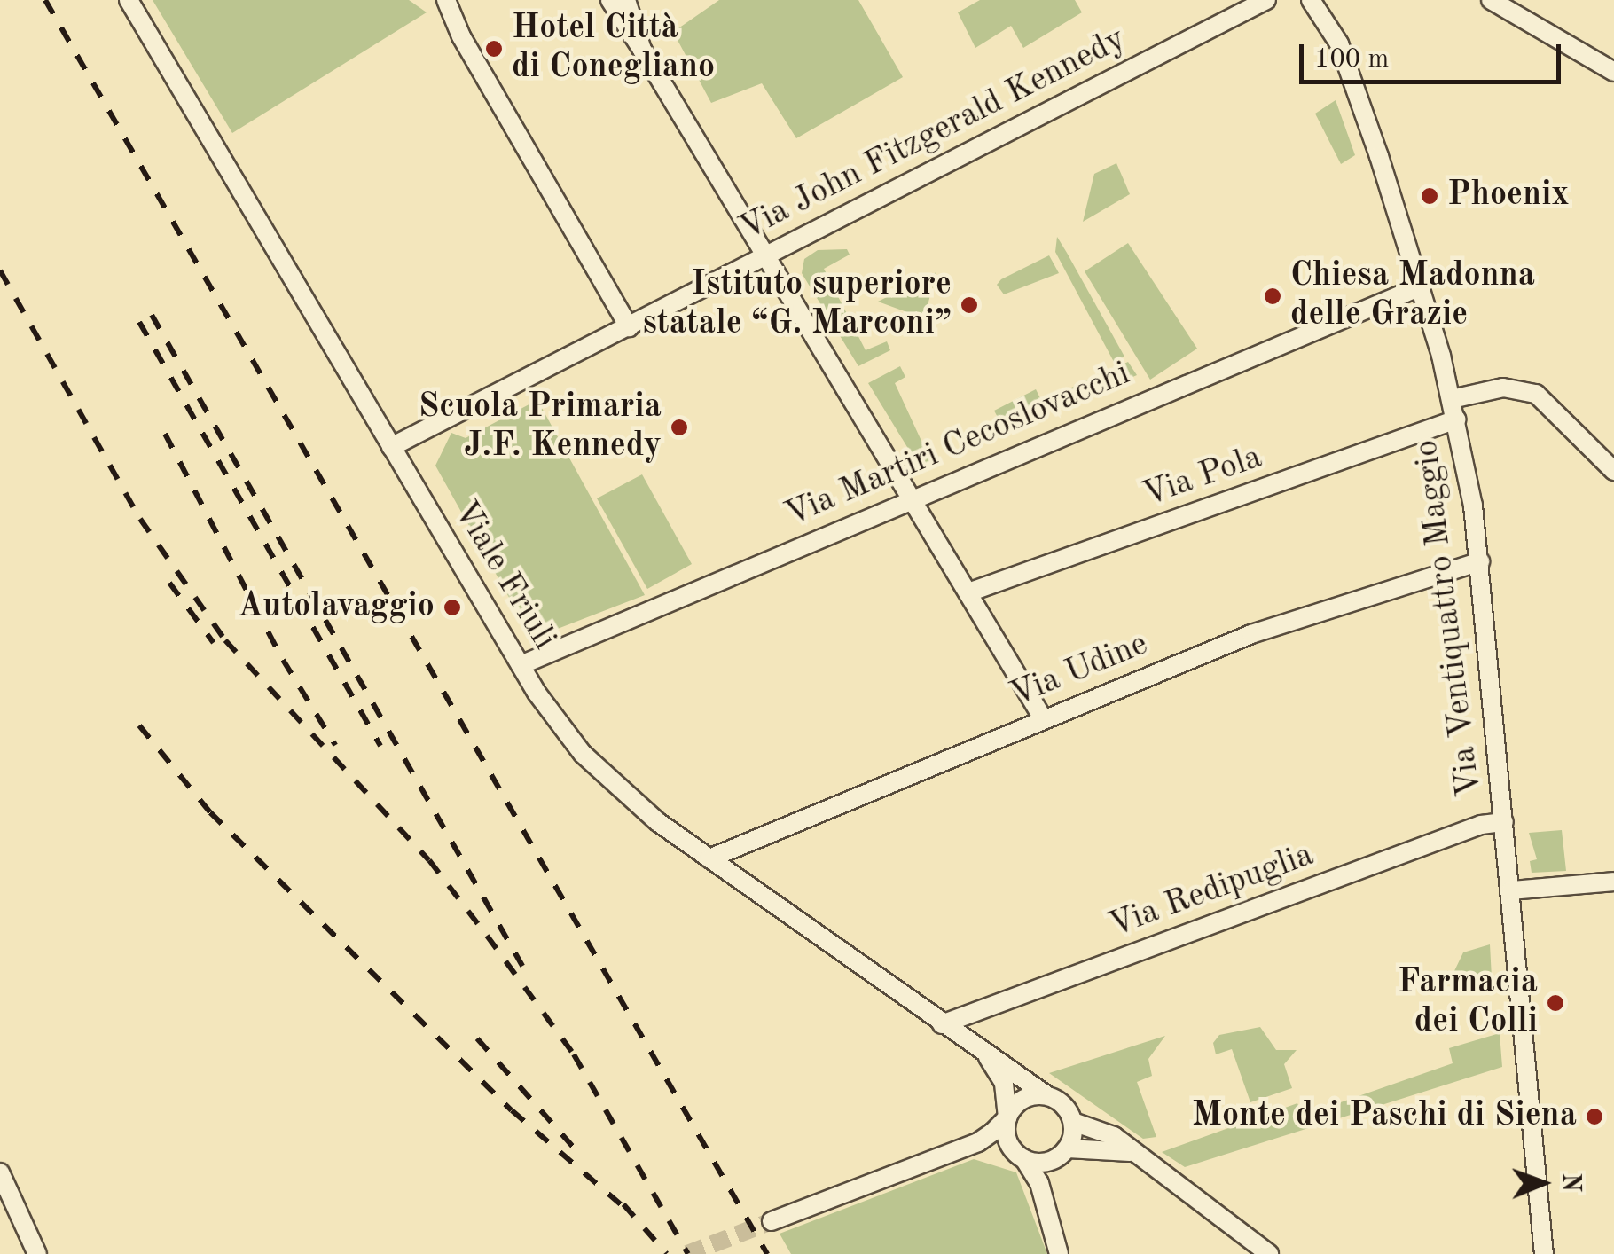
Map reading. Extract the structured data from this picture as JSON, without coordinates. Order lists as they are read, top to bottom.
{
  "streets": {
    "street": [
      "Via John Fitzgerald Kennedy",
      "Via Martiri Cecoslovacchi",
      "Via Pola",
      "Viale Friuli",
      "Via Ventiquattro Maggio",
      "Via Udine",
      "Via Redipuglia"
    ]
  },
  "crossings": [
    ["Via John Fitzgerald Kennedy", "Viale Friuli"],
    ["Via Martiri Cecoslovacchi", "Viale Friuli"],
    ["Via Martiri Cecoslovacchi", "Via Ventiquattro Maggio"],
    ["Via Pola", "Via Ventiquattro Maggio"],
    ["Viale Friuli", "Via Udine"],
    ["Viale Friuli", "Via Redipuglia"],
    ["Via Ventiquattro Maggio", "Via Udine"],
    ["Via Ventiquattro Maggio", "Via Redipuglia"]
  ],
  "places": [
    "Hotel Città di Conegliano",
    "Phoenix",
    "Chiesa Madonna delle Grazie",
    "Istituto superiore statale “G. Marconi”",
    "Scuola Primaria J.F. Kennedy",
    "Autolavaggio",
    "Farmacia dei Colli",
    "Monte dei Paschi di Siena"
  ],
  "scale_bar": "100 m",
  "north": "right"
}
